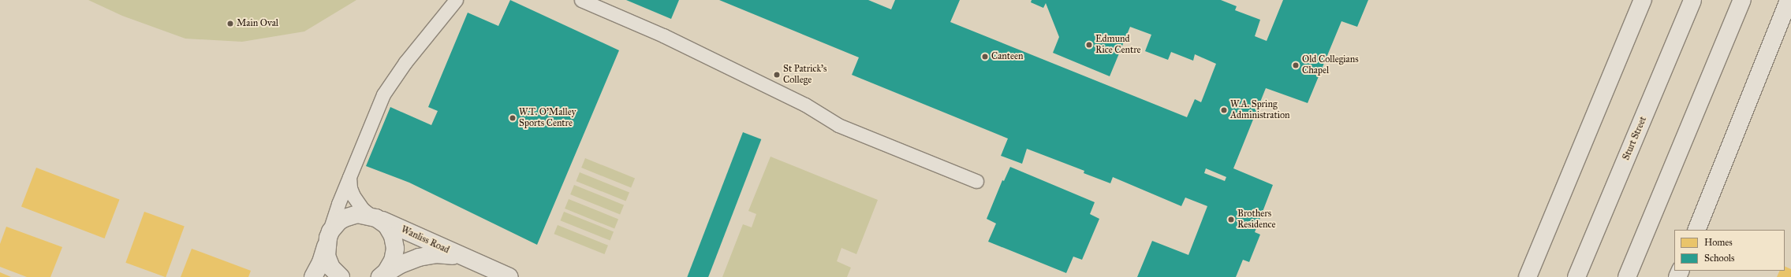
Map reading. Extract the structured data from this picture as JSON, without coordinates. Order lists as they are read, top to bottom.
{
  "streets": {
    "street": ["Sturt Street", "Wanliss Road"]
  },
  "places": [
    "Main Oval",
    "Edmund Rice Centre",
    "Canteen",
    "Old Collegians Chapel",
    "St Patrick's College",
    "W.A. Spring Administration",
    "W.T. O'Malley Sports Centre",
    "Brothers Residence"
  ],
  "legend": ["Homes", "Schools"]
}
